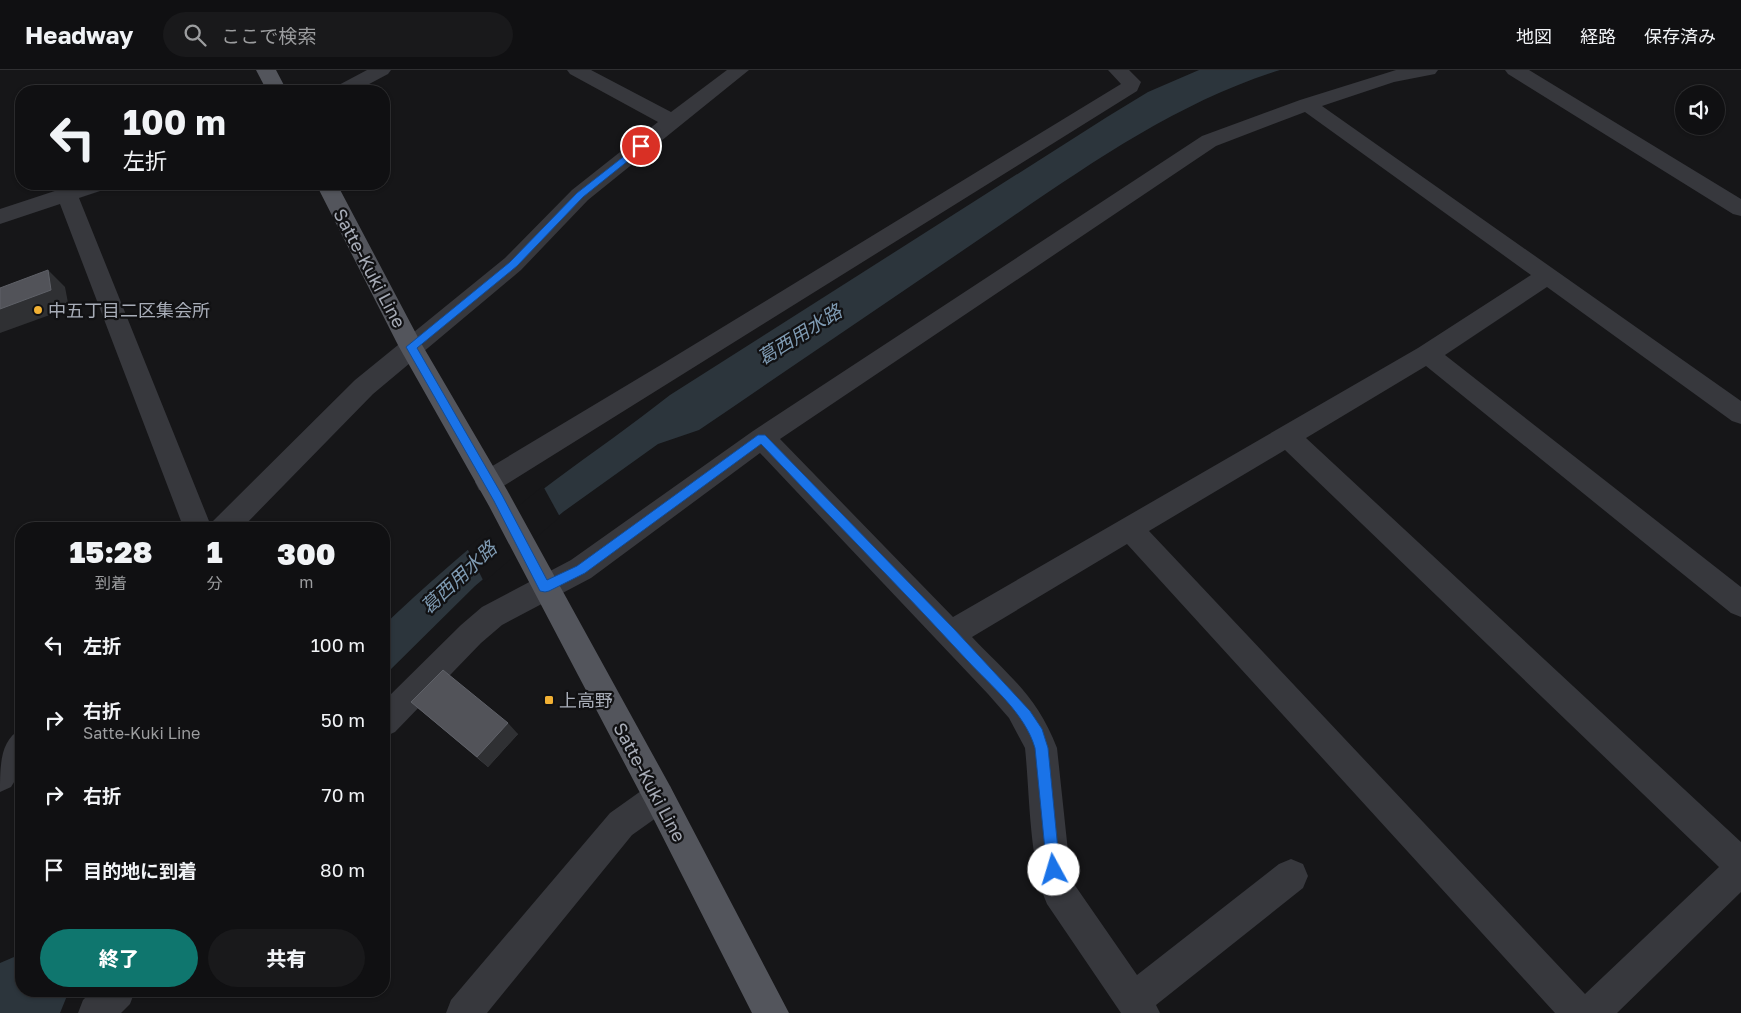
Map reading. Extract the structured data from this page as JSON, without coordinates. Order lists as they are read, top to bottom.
{
  "streets": {
    "main road": ["Satte-Kuki Line"]
  },
  "water": ["葛西用水路"],
  "places": {
    "other": ["中五丁目二区集会所"],
    "transit": ["上高野"]
  },
  "page": {
    "header": "Headway",
    "search": "ここで検索",
    "nav": ["地図", "経路", "保存済み"],
    "turn": ["100 m", "左折"],
    "eta": [
      "15:28",
      "到着",
      "1",
      "分",
      "300",
      "m"
    ],
    "list": [
      {
        "name": "左折",
        "value": "100 m"
      },
      {
        "name": "右折",
        "note": "Satte-Kuki Line",
        "value": "50 m"
      },
      {
        "name": "右折",
        "value": "70 m"
      },
      {
        "name": "目的地に到着",
        "value": "80 m"
      }
    ],
    "buttons": ["終了", "共有"]
  }
}
